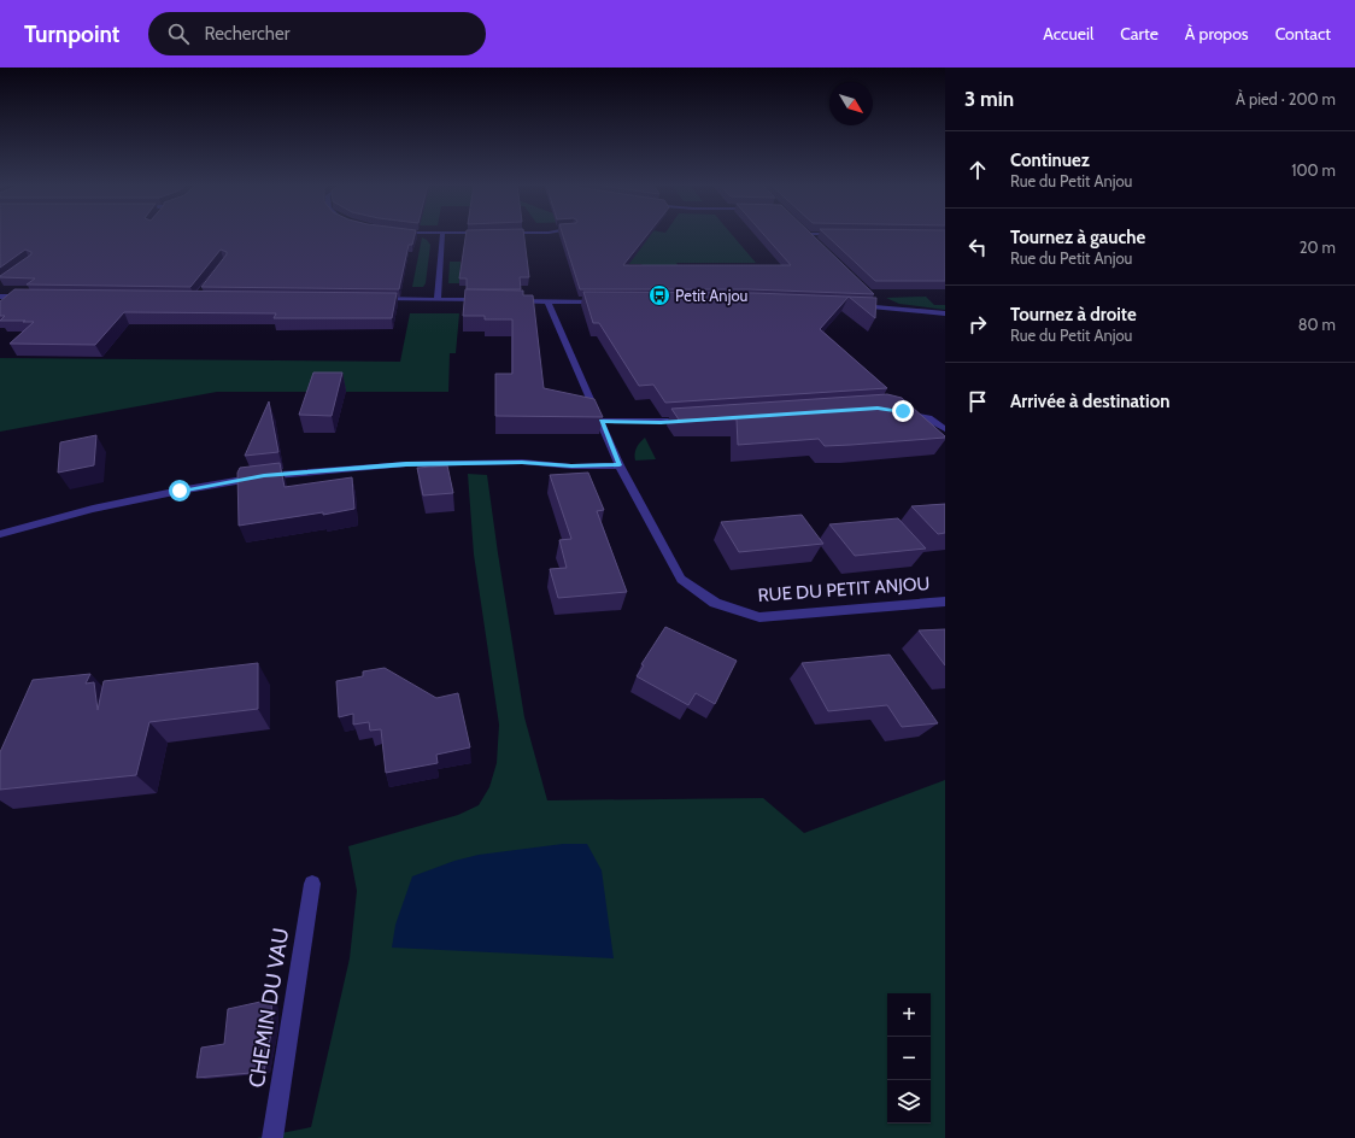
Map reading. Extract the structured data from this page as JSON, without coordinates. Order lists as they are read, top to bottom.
{
  "streets": {
    "street": ["RUE DU PETIT ANJOU", "CHEMIN DU VAU"]
  },
  "places": {
    "bus stop": ["Petit Anjou"]
  },
  "north": "bottom right",
  "page": {
    "header": "Turnpoint",
    "search": "Rechercher",
    "nav": [
      "Accueil",
      "Carte",
      "À propos",
      "Contact"
    ],
    "heading": ["3 min", "À pied · 200 m"],
    "list": [
      ["Continuez", "Rue du Petit Anjou", "100 m"],
      ["Tournez à gauche", "Rue du Petit Anjou", "20 m"],
      ["Tournez à droite", "Rue du Petit Anjou", "80 m"],
      "Arrivée à destination"
    ],
    "map_buttons": ["+", "−"]
  }
}
